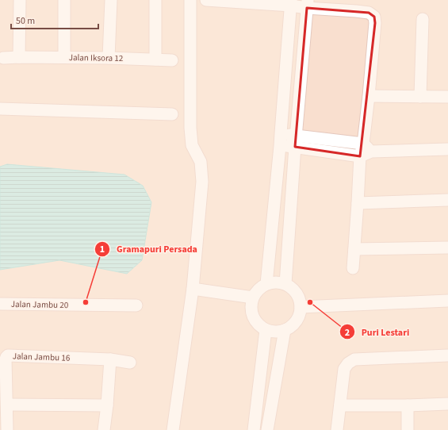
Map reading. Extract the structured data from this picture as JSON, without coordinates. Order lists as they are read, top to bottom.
{
  "streets": {
    "street": ["Jalan Iksora 12", "Jalan Jambu 20", "Jalan Jambu 16"]
  },
  "places": ["Gramapuri Persada", "Puri Lestari"],
  "scale_bar": "50 m"
}
